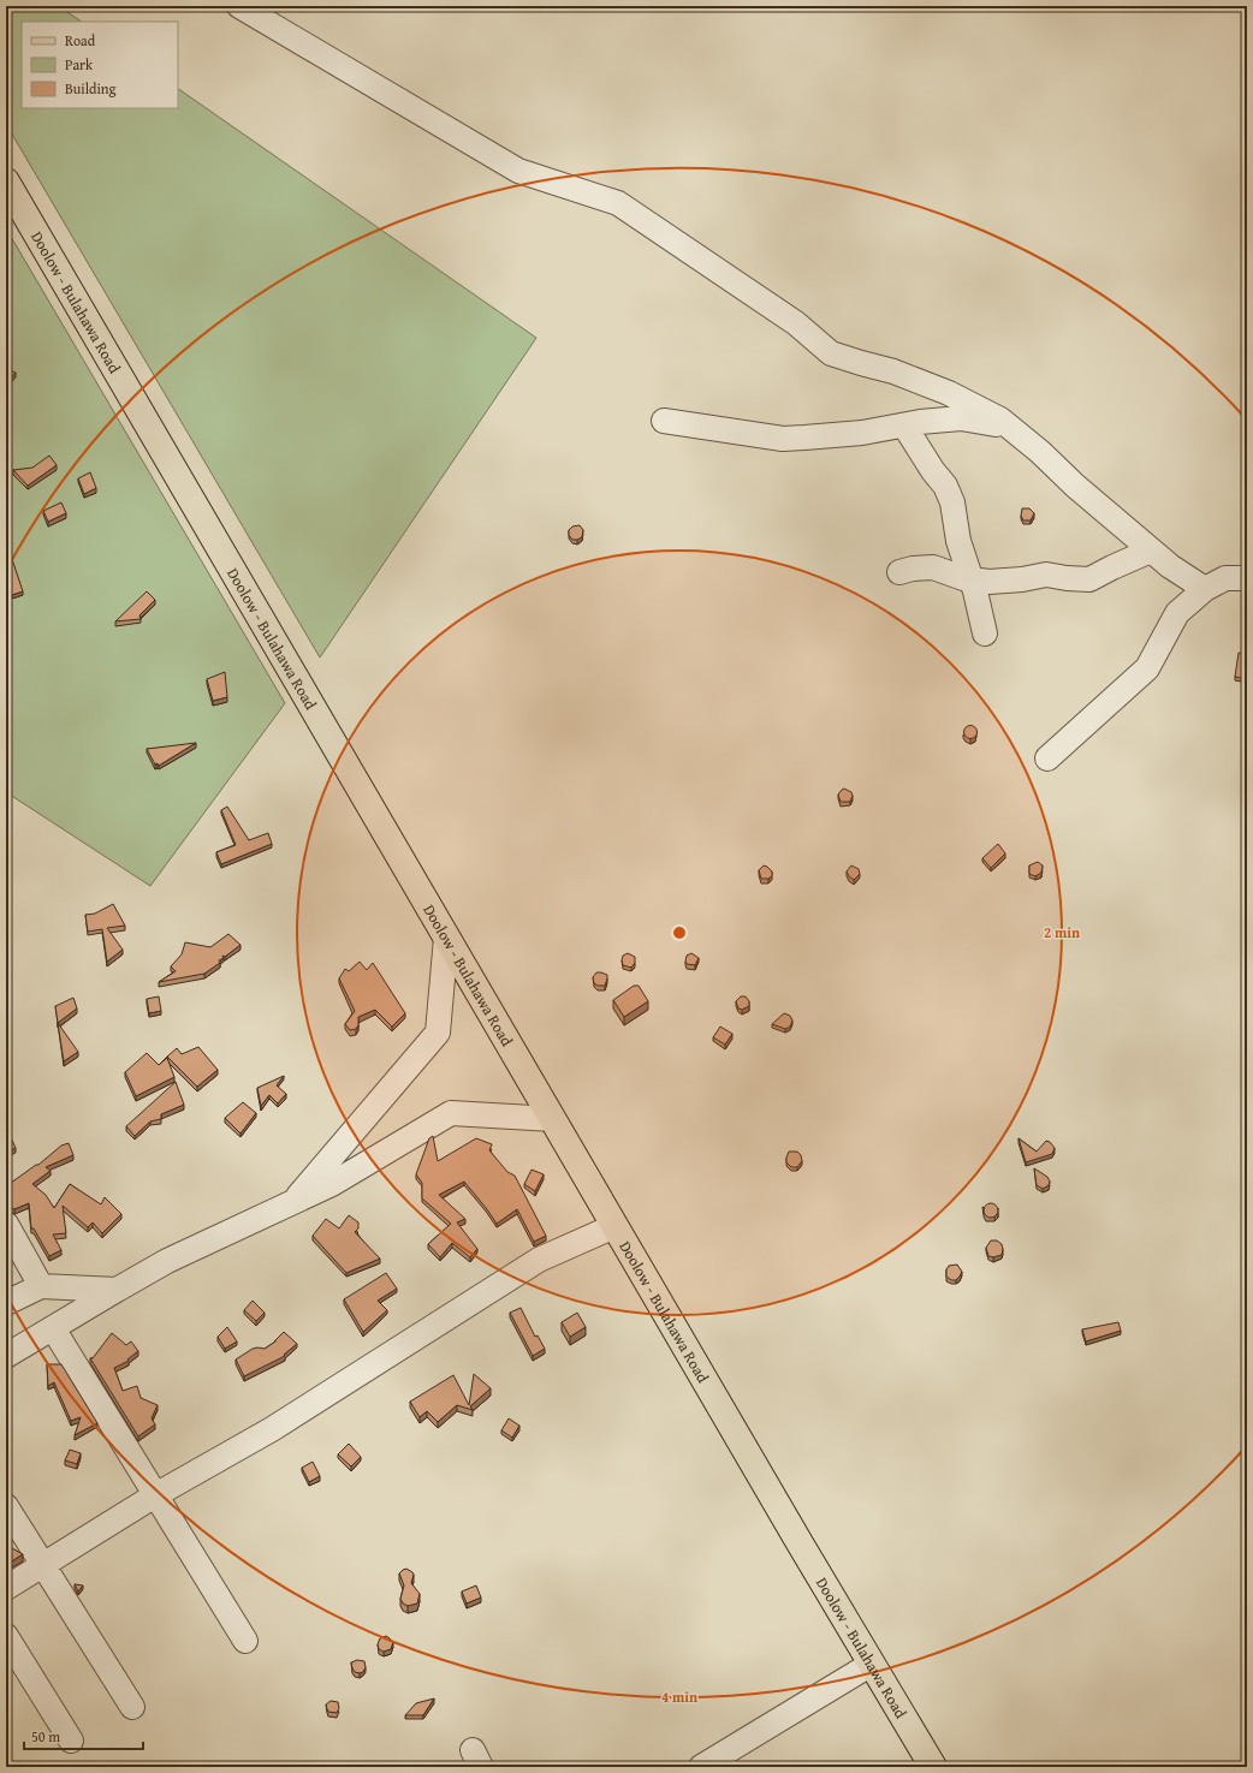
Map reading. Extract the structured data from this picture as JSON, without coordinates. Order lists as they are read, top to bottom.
{
  "streets": {
    "main road": ["Doolow - Bulahawa Road"]
  },
  "legend": ["Road", "Park", "Building"],
  "scale_bar": "50 m",
  "rings": ["2 min", "4 min"]
}
